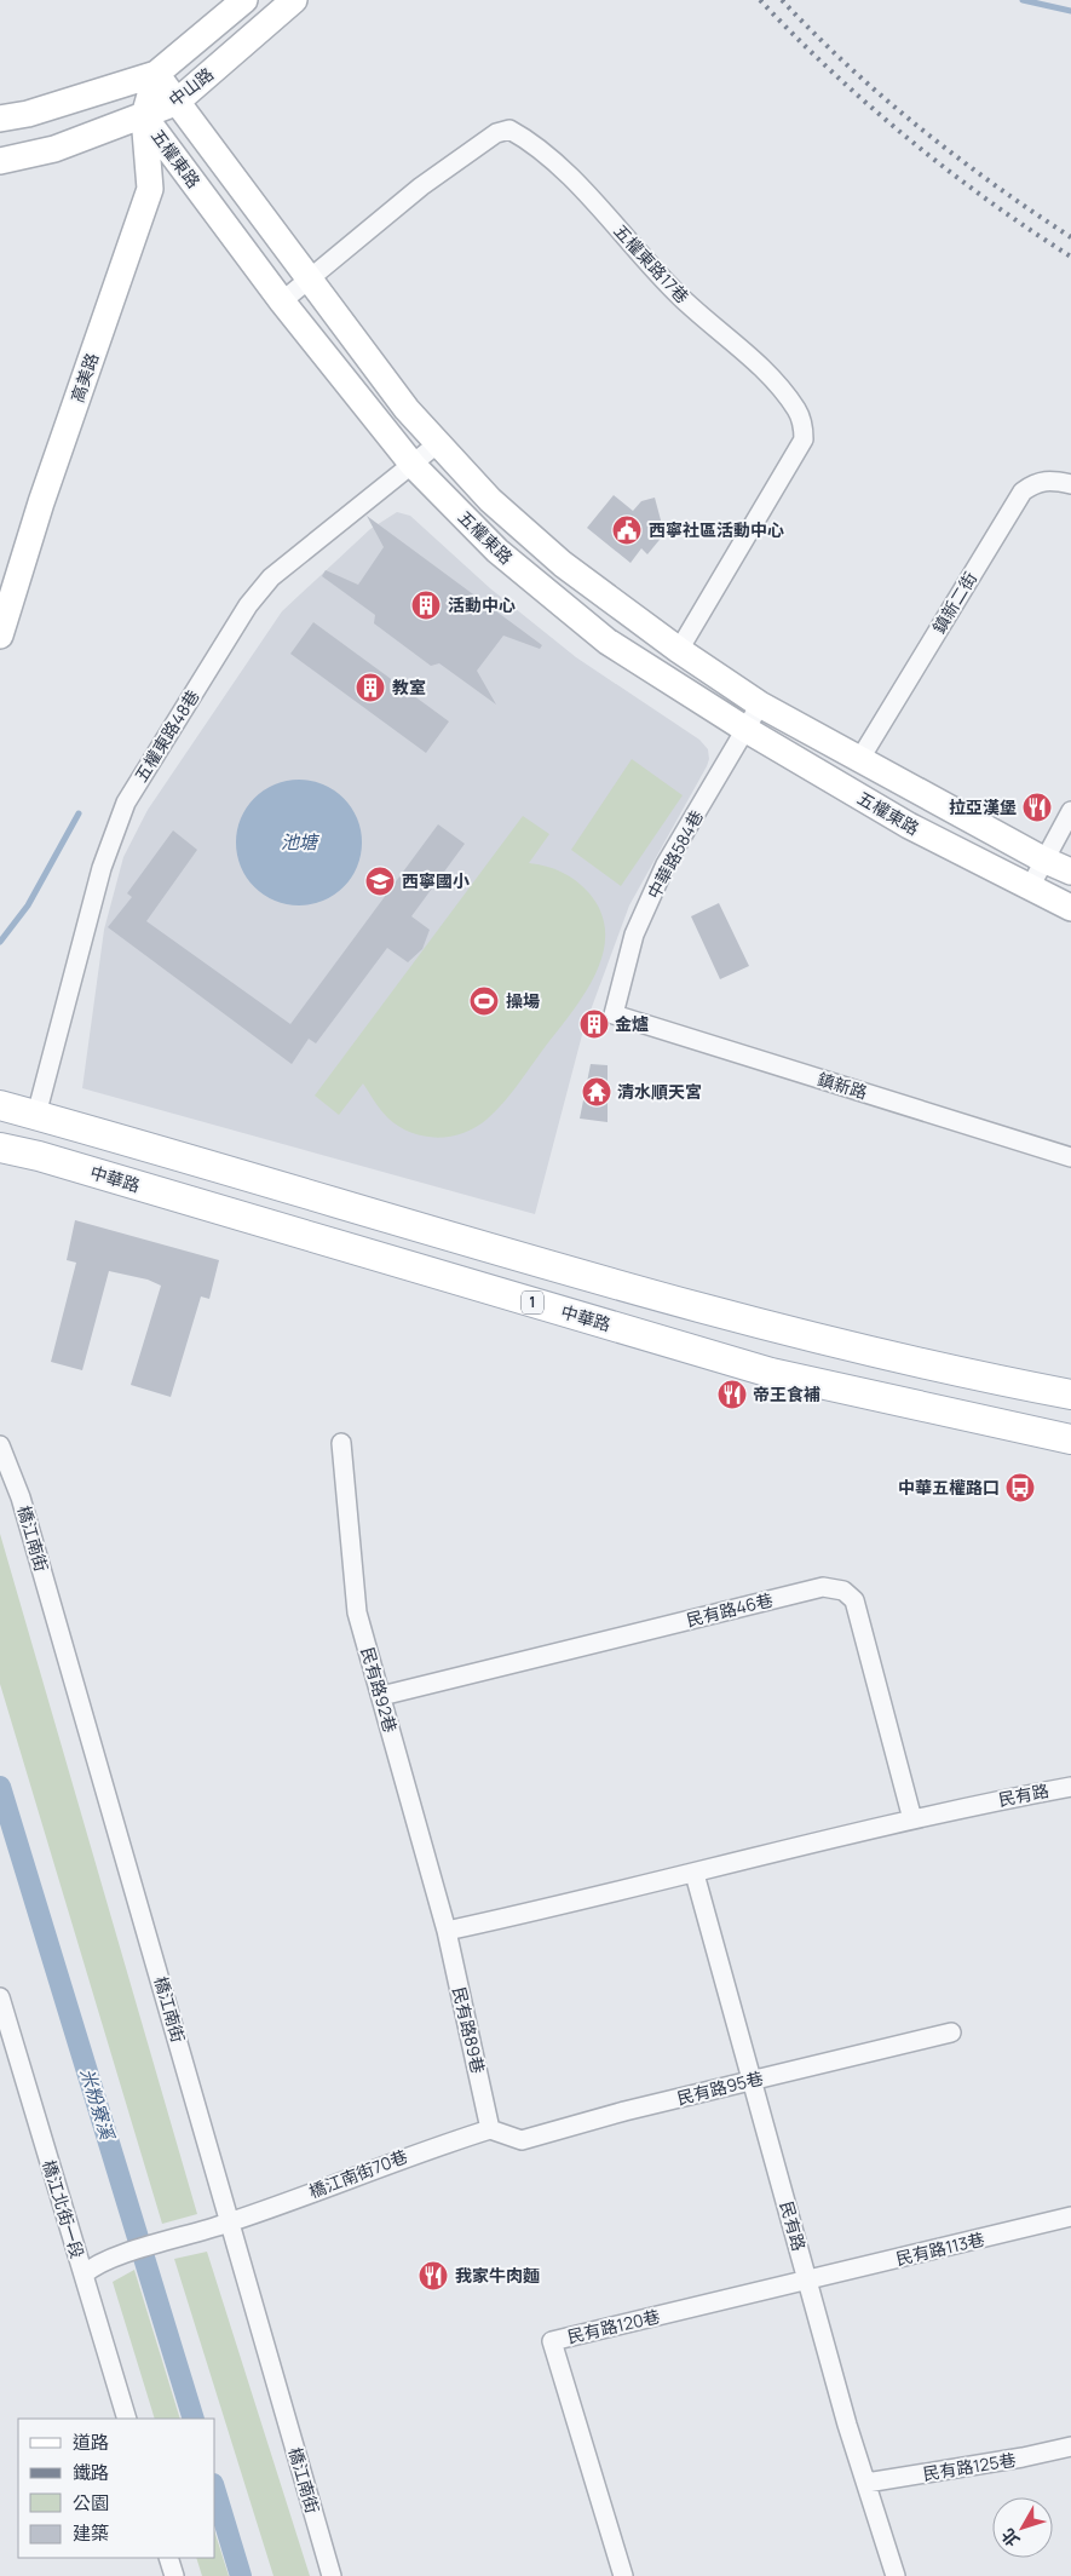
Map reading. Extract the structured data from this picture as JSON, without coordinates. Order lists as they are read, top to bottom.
{
  "streets": {
    "main road": ["中華路", "1"],
    "street": [
      "中山路",
      "五權東路",
      "五權東路17巷",
      "高美路",
      "鎮新二街",
      "五權東路48巷",
      "中華路584巷",
      "鎮新路",
      "橋江南街",
      "民有路46巷",
      "民有路92巷",
      "民有路",
      "民有路89巷",
      "民有路95巷",
      "橋江南街70巷",
      "橋江北街一段",
      "民有路113巷",
      "民有路120巷",
      "民有路125巷"
    ]
  },
  "crossings": [
    ["中山路", "五權東路"],
    ["中山路", "高美路"],
    ["五權東路", "五權東路17巷"],
    ["五權東路", "高美路"],
    ["五權東路", "鎮新二街"],
    ["五權東路", "五權東路48巷"],
    ["五權東路", "中華路584巷"],
    ["中華路584巷", "鎮新路"],
    ["橋江南街", "橋江南街70巷"],
    ["民有路46巷", "民有路92巷"],
    ["民有路46巷", "民有路"],
    ["民有路92巷", "民有路"],
    ["民有路92巷", "民有路89巷"],
    ["民有路", "民有路89巷"],
    ["民有路", "民有路95巷"],
    ["民有路", "民有路113巷"],
    ["民有路", "民有路120巷"],
    ["民有路", "民有路125巷"],
    ["民有路89巷", "民有路95巷"],
    ["民有路89巷", "橋江南街70巷"],
    ["民有路95巷", "橋江南街70巷"],
    ["橋江南街70巷", "橋江北街一段"],
    ["民有路113巷", "民有路120巷"]
  ],
  "water": ["池塘", "米粉寮溪"],
  "places": {
    "public building": ["西寧社區活動中心"],
    "building": ["活動中心", "教室", "金爐"],
    "restaurant": ["拉亞漢堡", "帝王食補", "我家牛肉麵"],
    "school or university": ["西寧國小"],
    "sports": ["操場"],
    "temple": ["清水順天宮"],
    "bus stop": ["中華五權路口"]
  },
  "legend": [
    "道路",
    "鐵路",
    "公園",
    "建築"
  ],
  "north": "bottom left"
}
